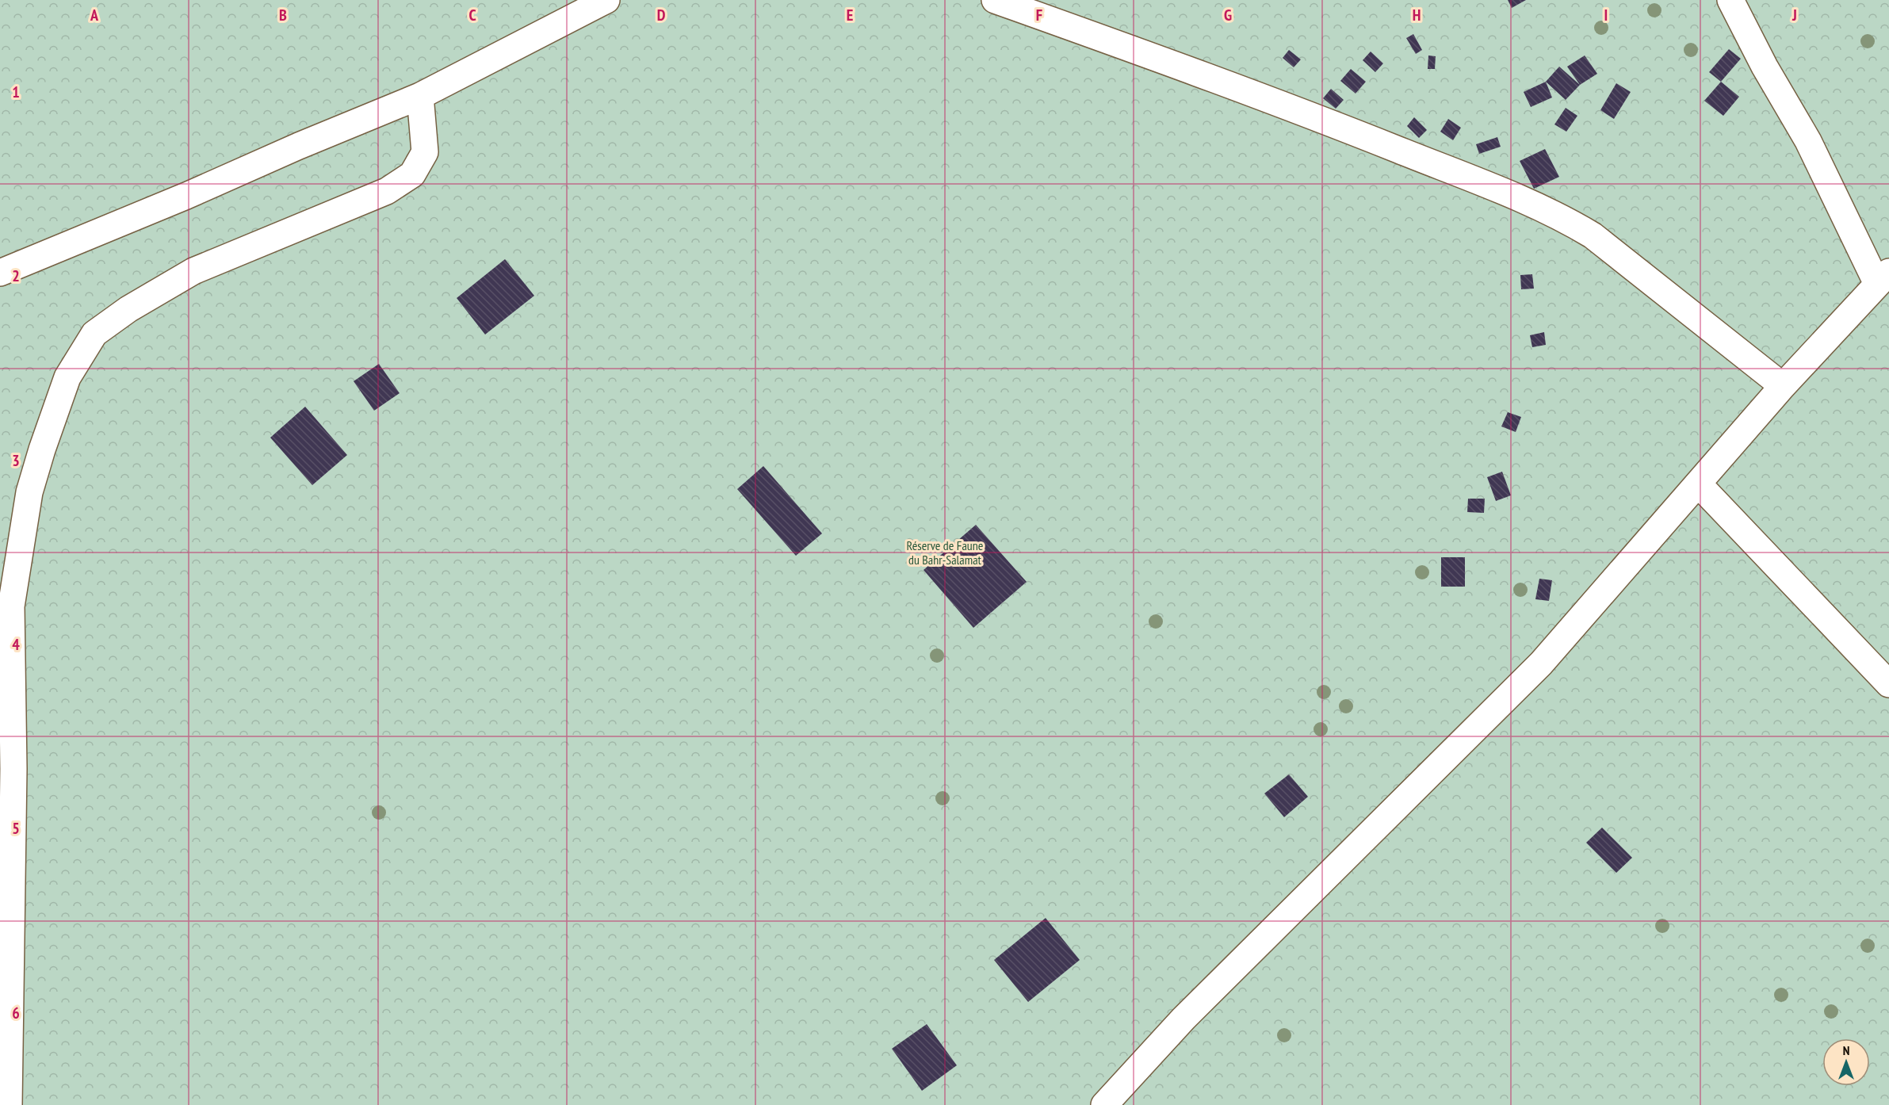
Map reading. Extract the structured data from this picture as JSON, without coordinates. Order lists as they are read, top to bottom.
{
  "parks": ["Réserve de Faune du Bahr-Salamat"],
  "north": "top",
  "grid": {
    "columns": [
      "A",
      "B",
      "C",
      "D",
      "E",
      "F",
      "G",
      "H",
      "I",
      "J"
    ],
    "rows": [
      "1",
      "2",
      "3",
      "4",
      "5",
      "6"
    ]
  }
}
